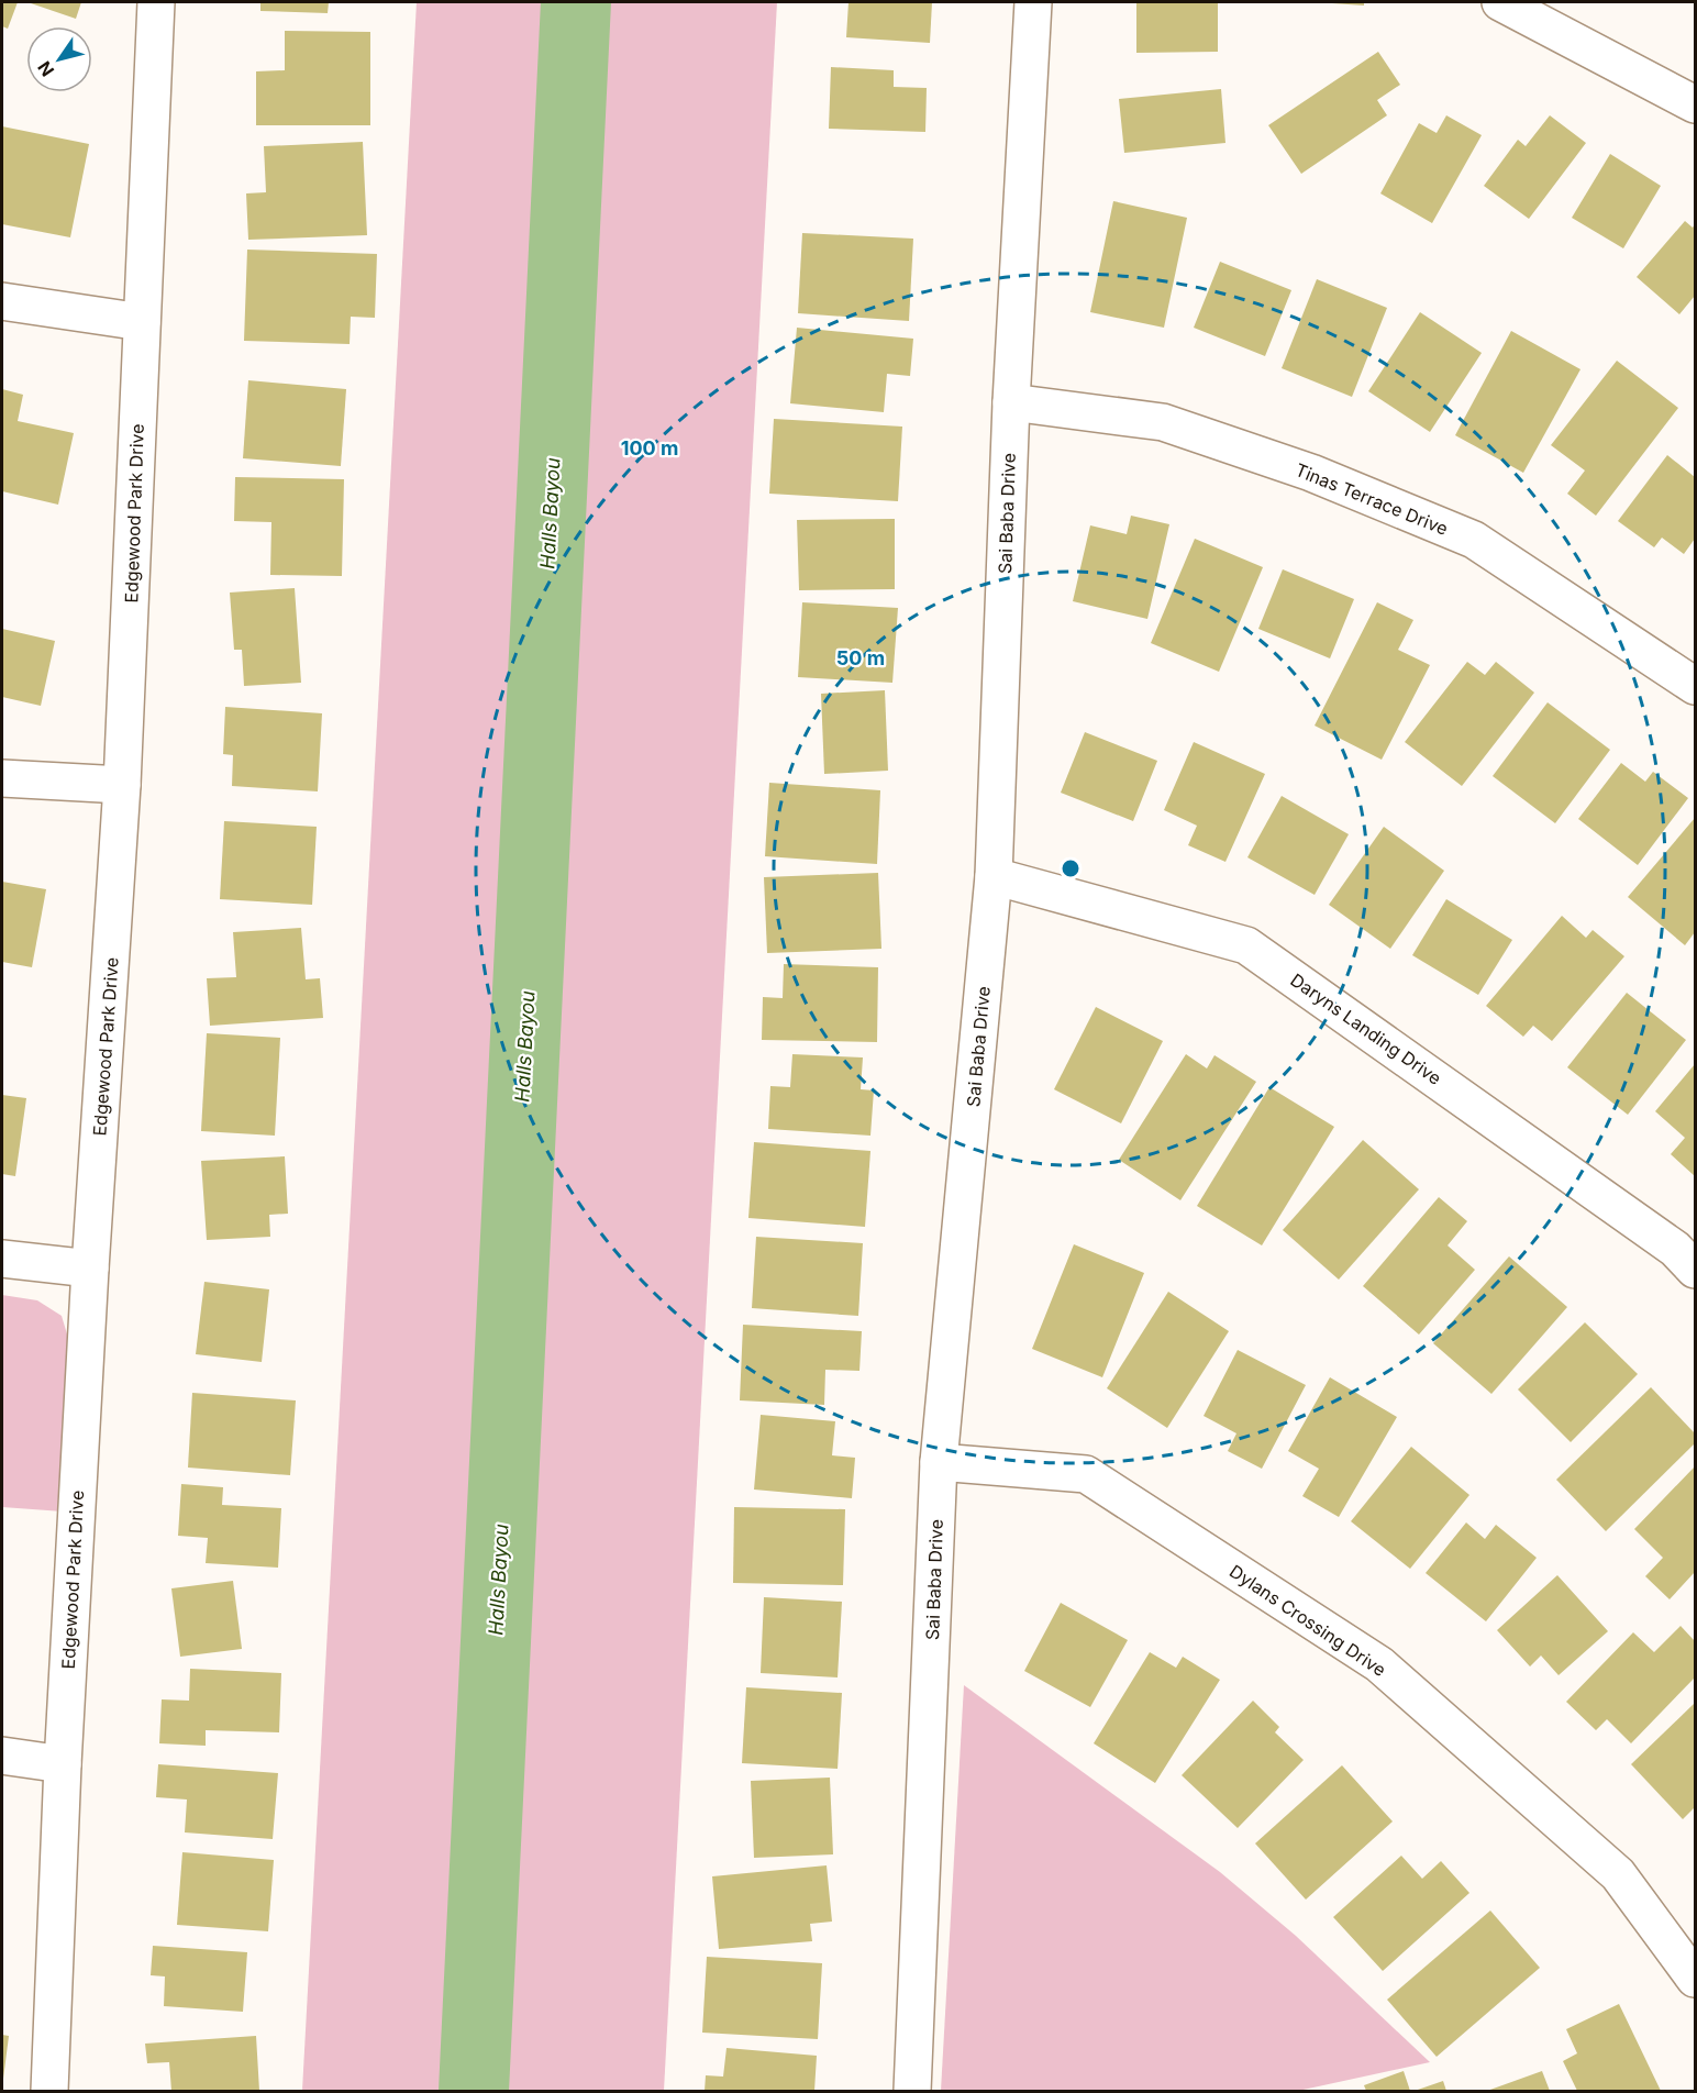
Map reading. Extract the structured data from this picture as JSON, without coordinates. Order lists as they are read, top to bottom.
{
  "streets": {
    "street": [
      "Tinas Terrace Drive",
      "Edgewood Park Drive",
      "Sai Baba Drive",
      "Daryns Landing Drive",
      "Dylans Crossing Drive"
    ]
  },
  "crossings": [
    ["Tinas Terrace Drive", "Sai Baba Drive"],
    ["Sai Baba Drive", "Daryns Landing Drive"],
    ["Sai Baba Drive", "Dylans Crossing Drive"]
  ],
  "water": ["Halls Bayou"],
  "north": "bottom left",
  "rings": ["100 m", "50 m"]
}
